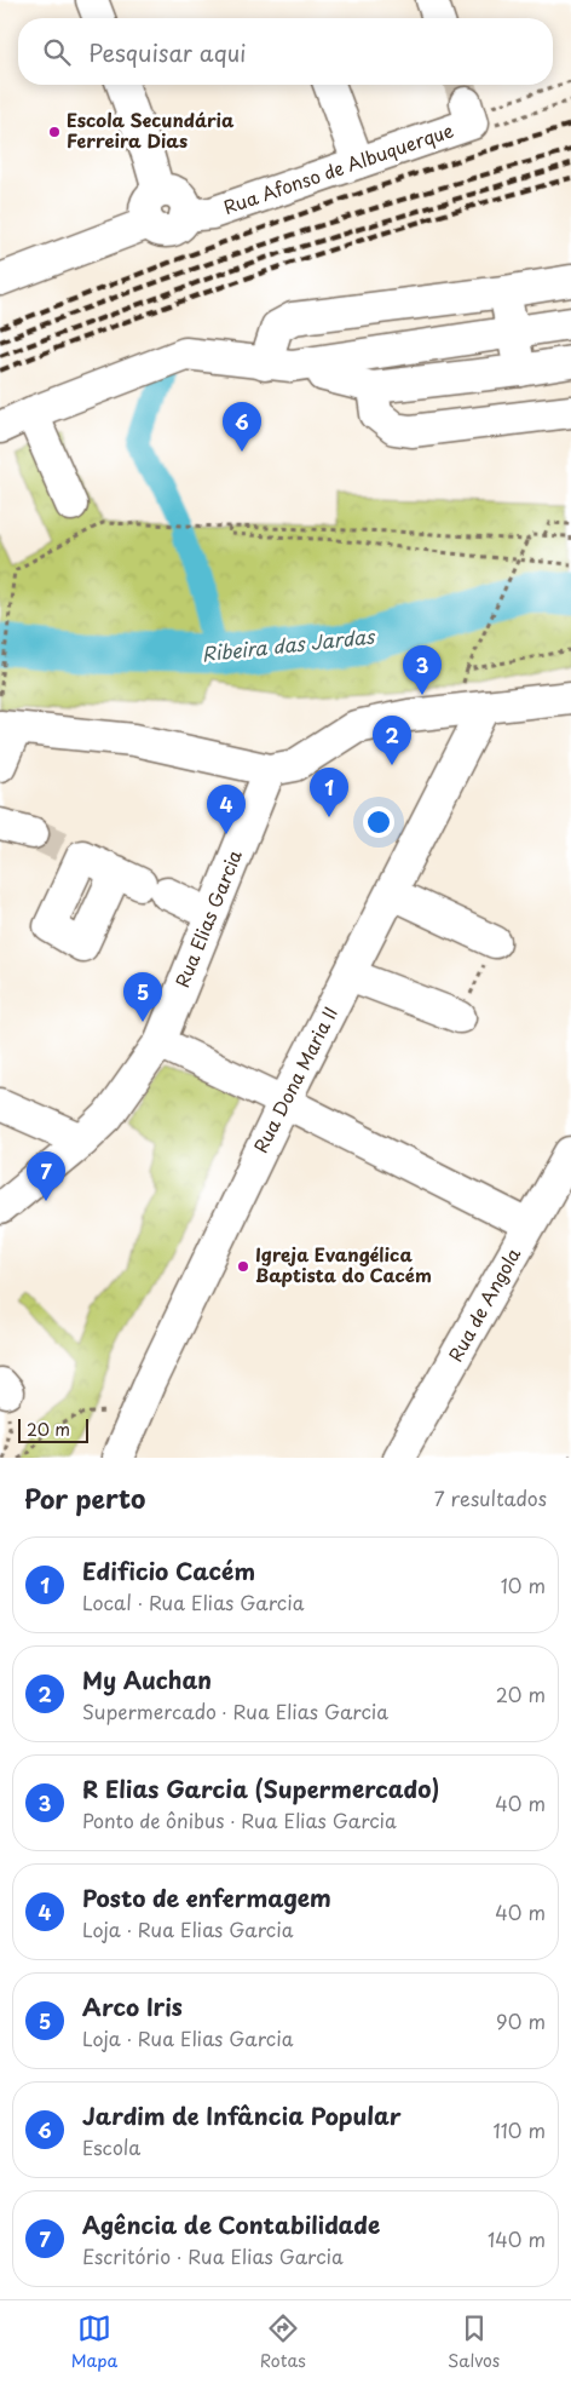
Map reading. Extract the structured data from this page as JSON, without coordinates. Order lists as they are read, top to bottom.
{
  "streets": {
    "street": [
      "Rua Afonso de Albuquerque",
      "Rua Elias Garcia",
      "Rua Dona Maria II",
      "Rua de Angola"
    ]
  },
  "water": ["Ribeira das Jardas"],
  "places": ["Escola Secundária Ferreira Dias", "Igreja Evangélica Baptista do Cacém"],
  "scale_bar": "20 m",
  "page": {
    "search": "Pesquisar aqui",
    "pins": [
      "6",
      "3",
      "2",
      "1",
      "4",
      "5",
      "7"
    ],
    "scale": "20 m",
    "heading": ["Por perto", "7 resultados"],
    "list": [
      {
        "mark": "1",
        "name": "Edificio Cacém",
        "note": "Local · Rua Elias Garcia",
        "value": "10 m"
      },
      {
        "mark": "2",
        "name": "My Auchan",
        "note": "Supermercado · Rua Elias Garcia",
        "value": "20 m"
      },
      {
        "mark": "3",
        "name": "R Elias Garcia (Supermercado)",
        "note": "Ponto de ônibus · Rua Elias Garcia",
        "value": "40 m"
      },
      {
        "mark": "4",
        "name": "Posto de enfermagem",
        "note": "Loja · Rua Elias Garcia",
        "value": "40 m"
      },
      {
        "mark": "5",
        "name": "Arco Iris",
        "note": "Loja · Rua Elias Garcia",
        "value": "90 m"
      },
      {
        "mark": "6",
        "name": "Jardim de Infância Popular",
        "note": "Escola",
        "value": "110 m"
      },
      {
        "mark": "7",
        "name": "Agência de Contabilidade",
        "note": "Escritório · Rua Elias Garcia",
        "value": "140 m"
      }
    ],
    "nav": ["Mapa", "Rotas", "Salvos"]
  }
}
